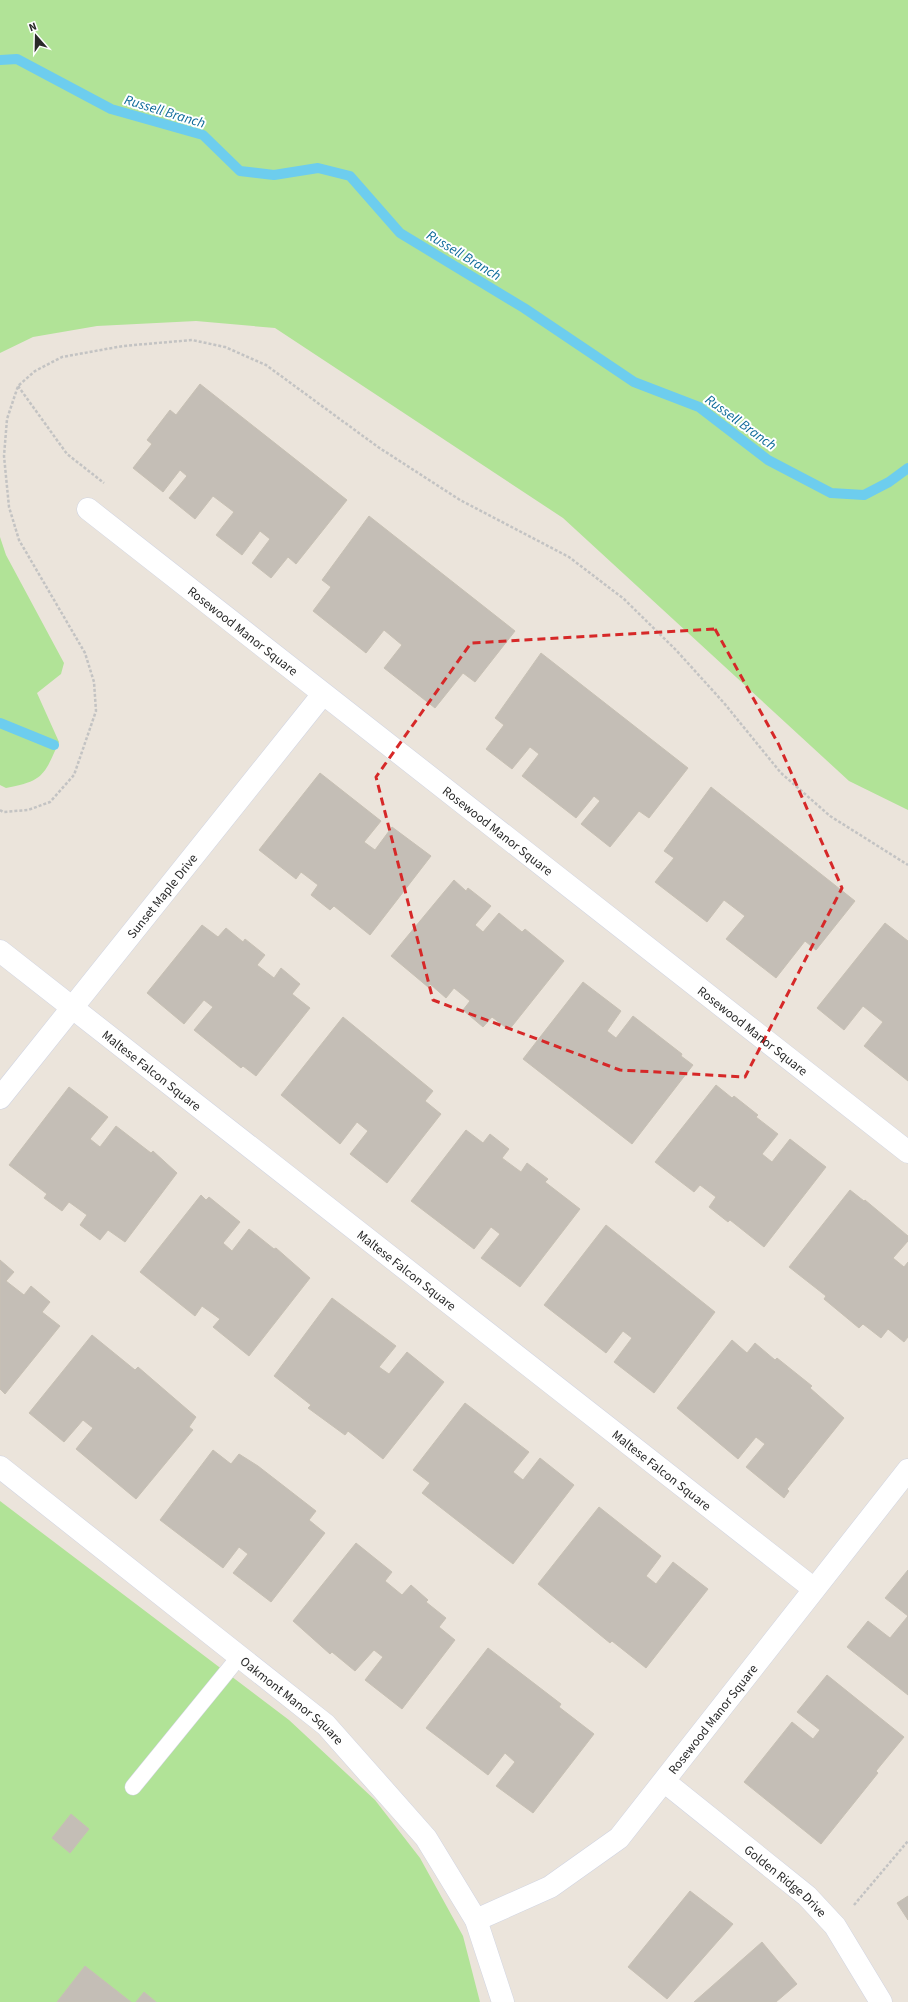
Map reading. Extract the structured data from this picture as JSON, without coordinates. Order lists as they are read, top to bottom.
{
  "streets": {
    "street": [
      "Rosewood Manor Square",
      "Sunset Maple Drive",
      "Maltese Falcon Square",
      "Oakmont Manor Square",
      "Golden Ridge Drive"
    ]
  },
  "crossings": [
    ["Rosewood Manor Square", "Sunset Maple Drive"],
    ["Rosewood Manor Square", "Maltese Falcon Square"],
    ["Rosewood Manor Square", "Oakmont Manor Square"],
    ["Rosewood Manor Square", "Golden Ridge Drive"],
    ["Sunset Maple Drive", "Maltese Falcon Square"]
  ],
  "water": ["Russell Branch"],
  "north": "top"
}
